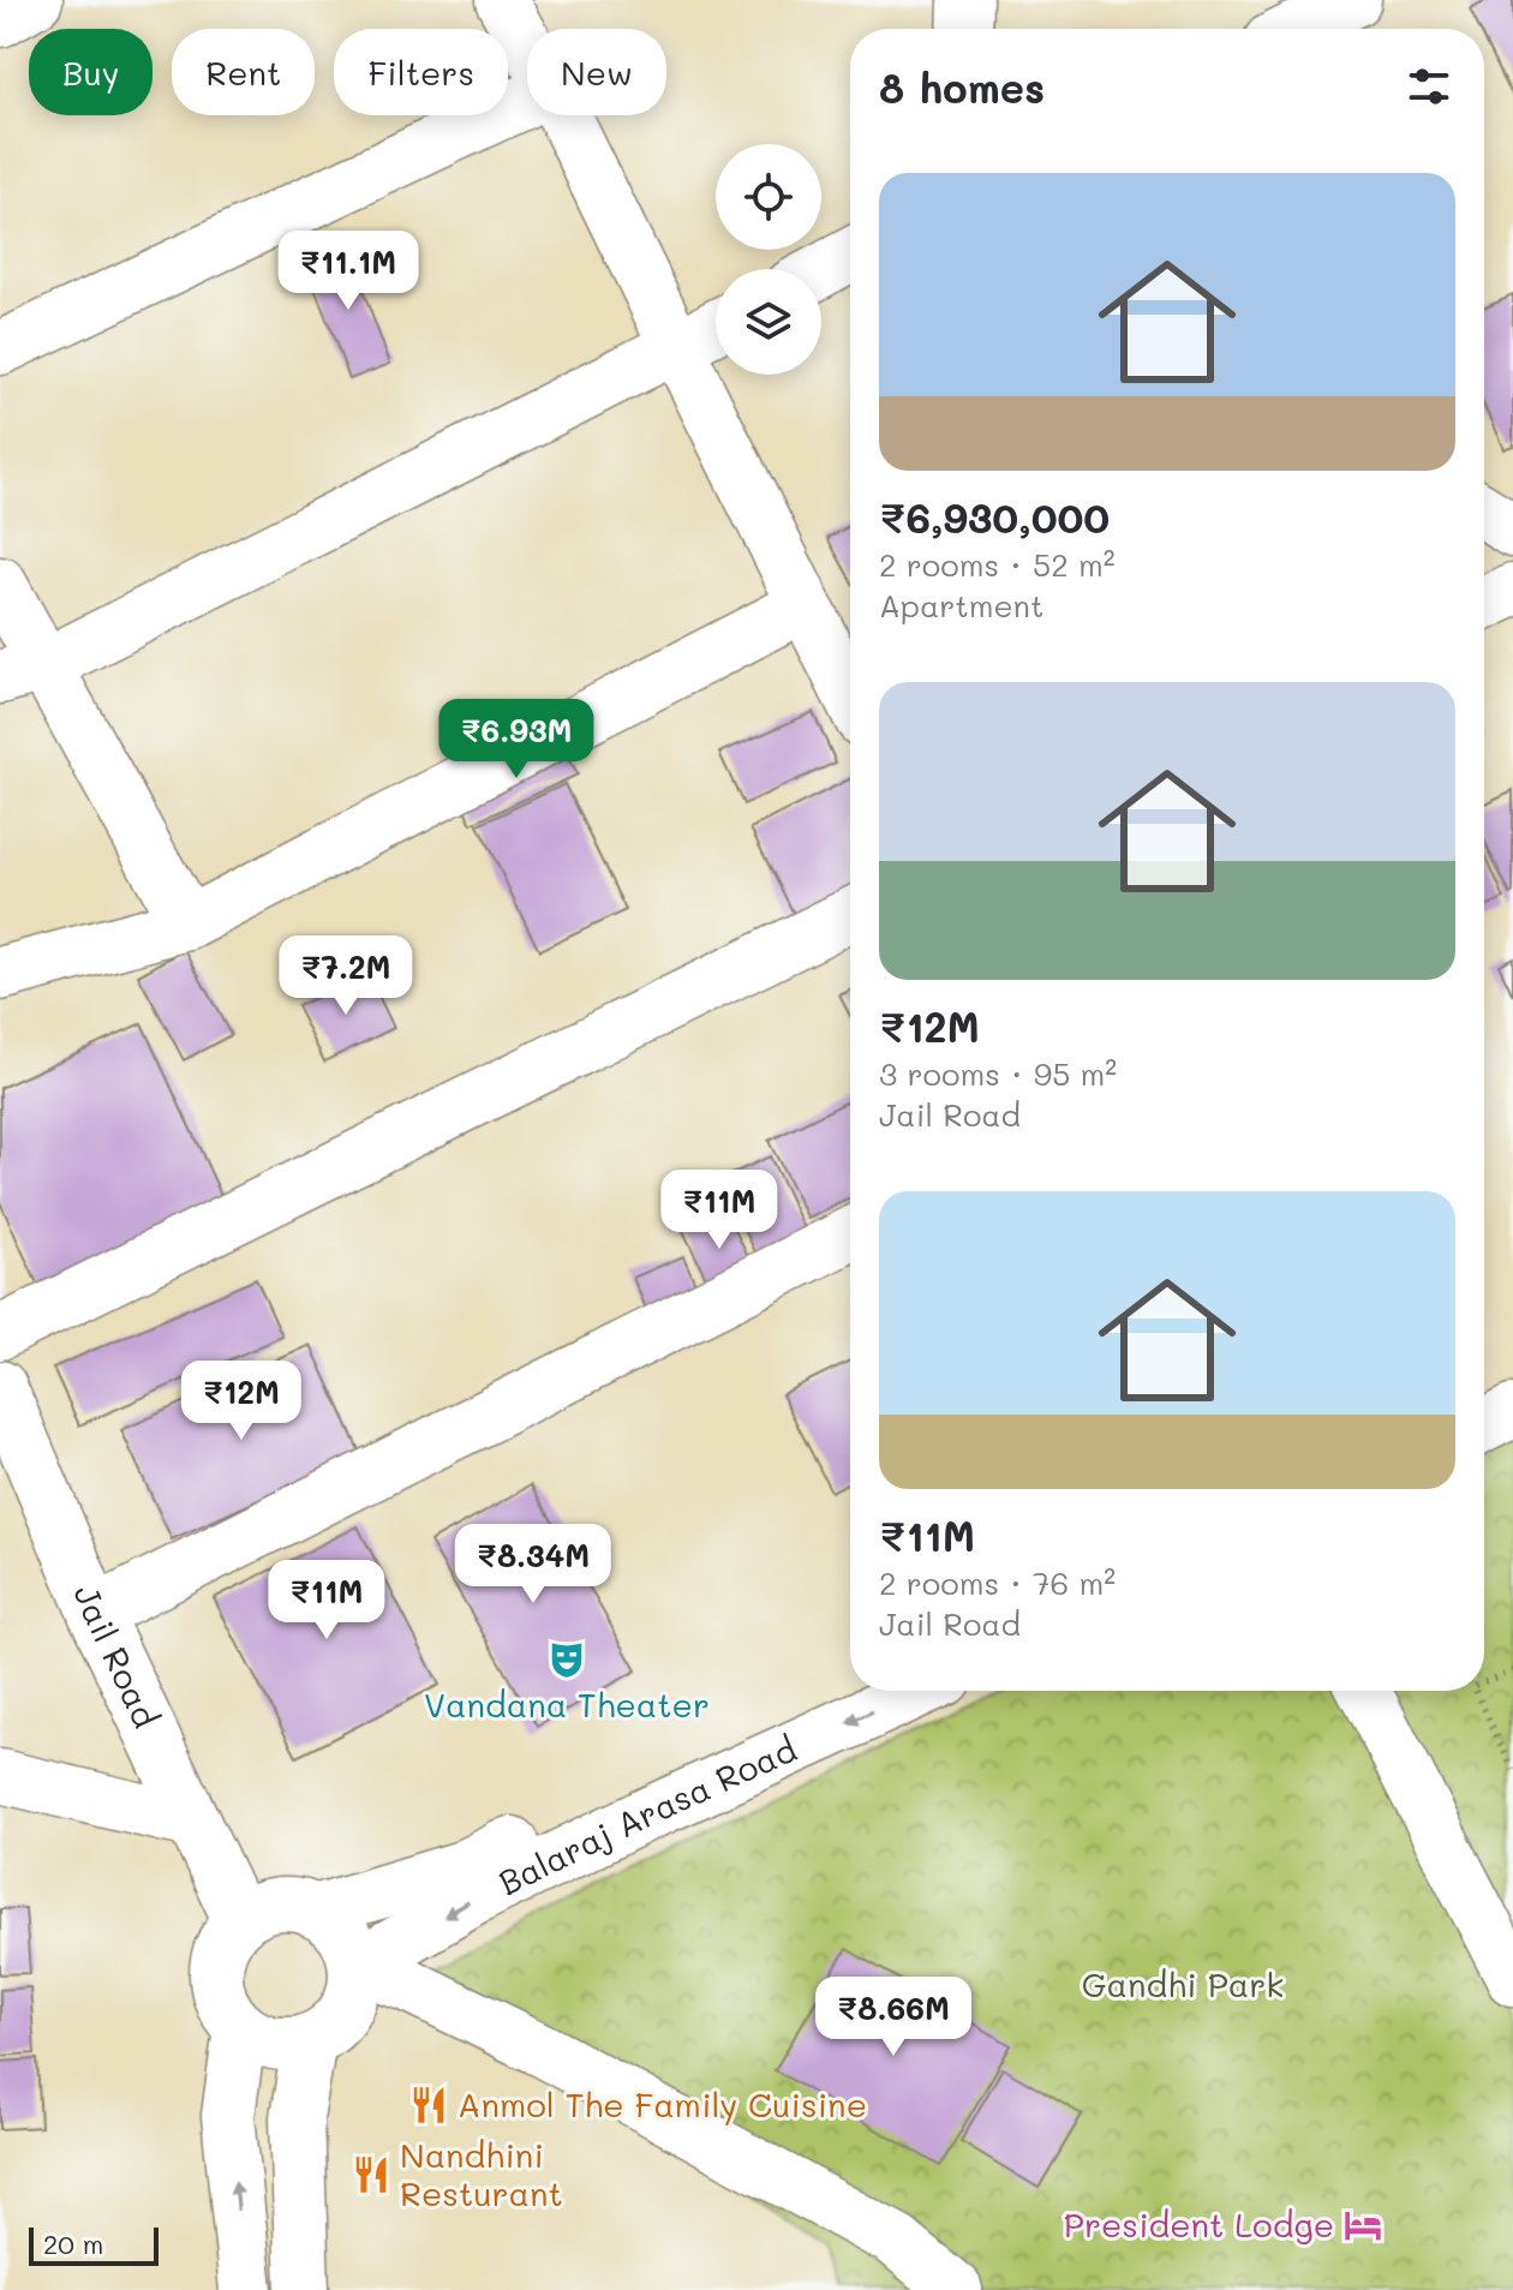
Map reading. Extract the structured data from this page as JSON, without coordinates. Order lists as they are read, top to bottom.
{
  "streets": {
    "street": ["Jail Road", "Balaraj Arasa Road"]
  },
  "crossings": [
    ["Jail Road", "Balaraj Arasa Road"]
  ],
  "parks": ["Gandhi Park"],
  "places": {
    "theatre": ["Vandana Theater"],
    "restaurant": ["Anmol The Family Cuisine", "Nandhini Resturant"],
    "hotel": ["President Lodge"]
  },
  "scale_bar": "20 m",
  "page": {
    "chip": [
      "Buy",
      "Rent",
      "Filters",
      "New"
    ],
    "heading": "8 homes",
    "list": [
      {
        "name": "₹6,930,000",
        "note": "2 rooms · 52 m² · Apartment"
      },
      {
        "name": "₹12M",
        "note": "3 rooms · 95 m² · Jail Road"
      },
      {
        "name": "₹11M",
        "note": "2 rooms · 76 m² · Jail Road"
      }
    ],
    "price": [
      "₹11.1M",
      "₹6.93M",
      "₹7.2M",
      "₹11M",
      "₹12M",
      "₹8.34M",
      "₹11M",
      "₹8.66M"
    ],
    "scale": "20 m"
  }
}
